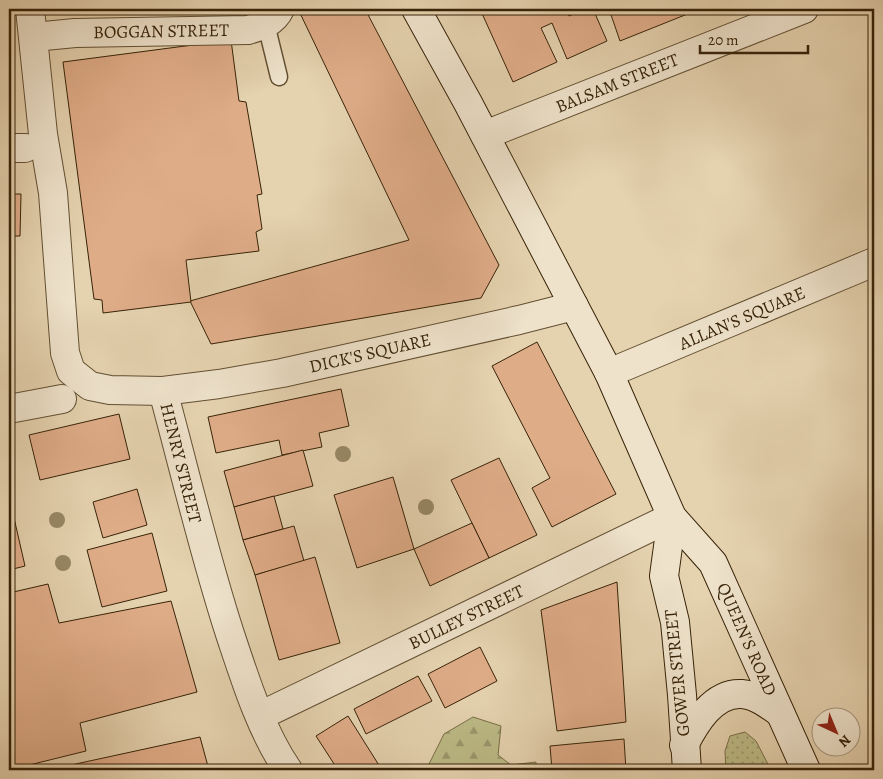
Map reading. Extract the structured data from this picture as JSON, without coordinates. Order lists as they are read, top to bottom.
{
  "streets": {
    "street": [
      "BOGGAN STREET",
      "BALSAM STREET",
      "ALLAN'S SQUARE",
      "DICK'S SQUARE",
      "HENRY STREET",
      "BULLEY STREET",
      "QUEEN'S ROAD",
      "GOWER STREET"
    ]
  },
  "crossings": [
    ["BOGGAN STREET", "HENRY STREET"],
    ["DICK'S SQUARE", "HENRY STREET"],
    ["HENRY STREET", "BULLEY STREET"],
    ["BULLEY STREET", "QUEEN'S ROAD"],
    ["BULLEY STREET", "GOWER STREET"],
    ["QUEEN'S ROAD", "GOWER STREET"]
  ],
  "scale_bar": "20 m",
  "north": "bottom right"
}
